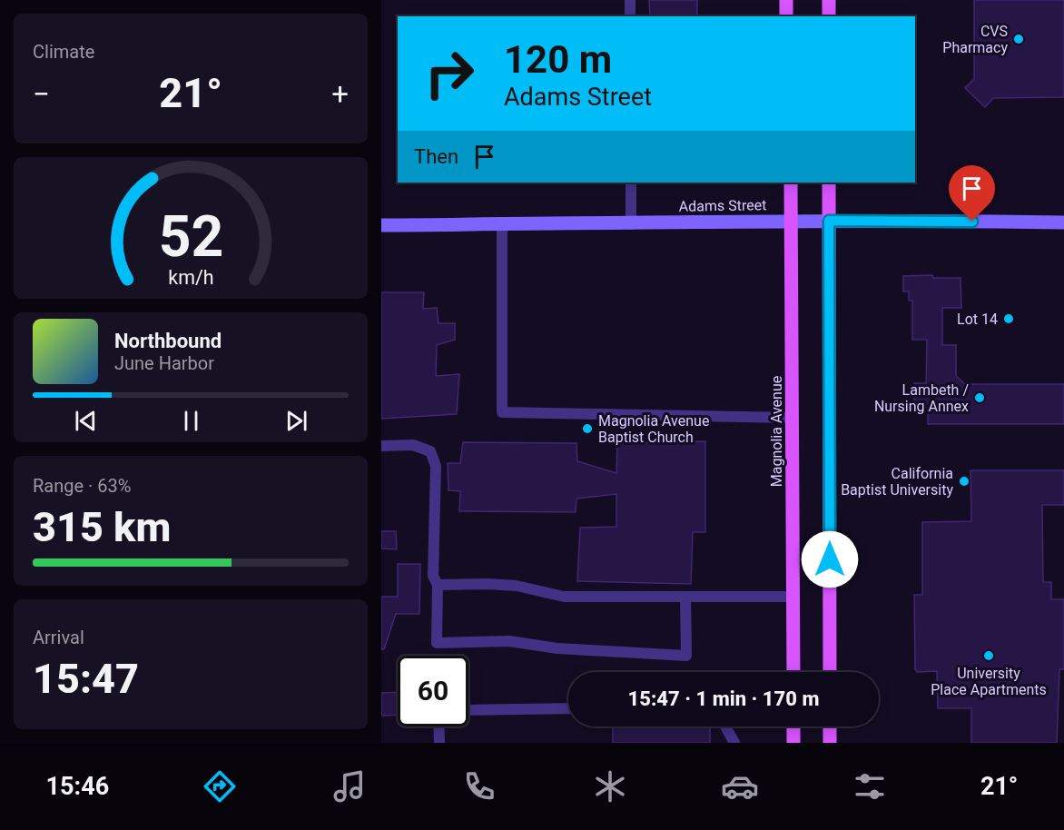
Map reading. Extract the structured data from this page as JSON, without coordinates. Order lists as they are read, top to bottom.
{
  "streets": {
    "main road": ["Adams Street", "Magnolia Avenue"]
  },
  "crossings": [
    ["Adams Street", "Magnolia Avenue"]
  ],
  "places": [
    "CVS Pharmacy",
    "Lot 14",
    "Lambeth / Nursing Annex",
    "Magnolia Avenue Baptist Church",
    "California Baptist University",
    "University Place Apartments"
  ],
  "page": {
    "tile": [
      "Climate",
      ["Range · 63%", "315 km"],
      ["Arrival", "15:47"]
    ],
    "turn": ["120 m", "Adams Street"],
    "heat": ["−", "21°", "+"],
    "then": "Then",
    "song": ["Northbound", "June Harbor"],
    "limit": "60",
    "trip": "15:47 · 1 min · 170 m",
    "tabs": ["15:46", "21°"],
    "gauge": ["52", "km/h"]
  }
}
